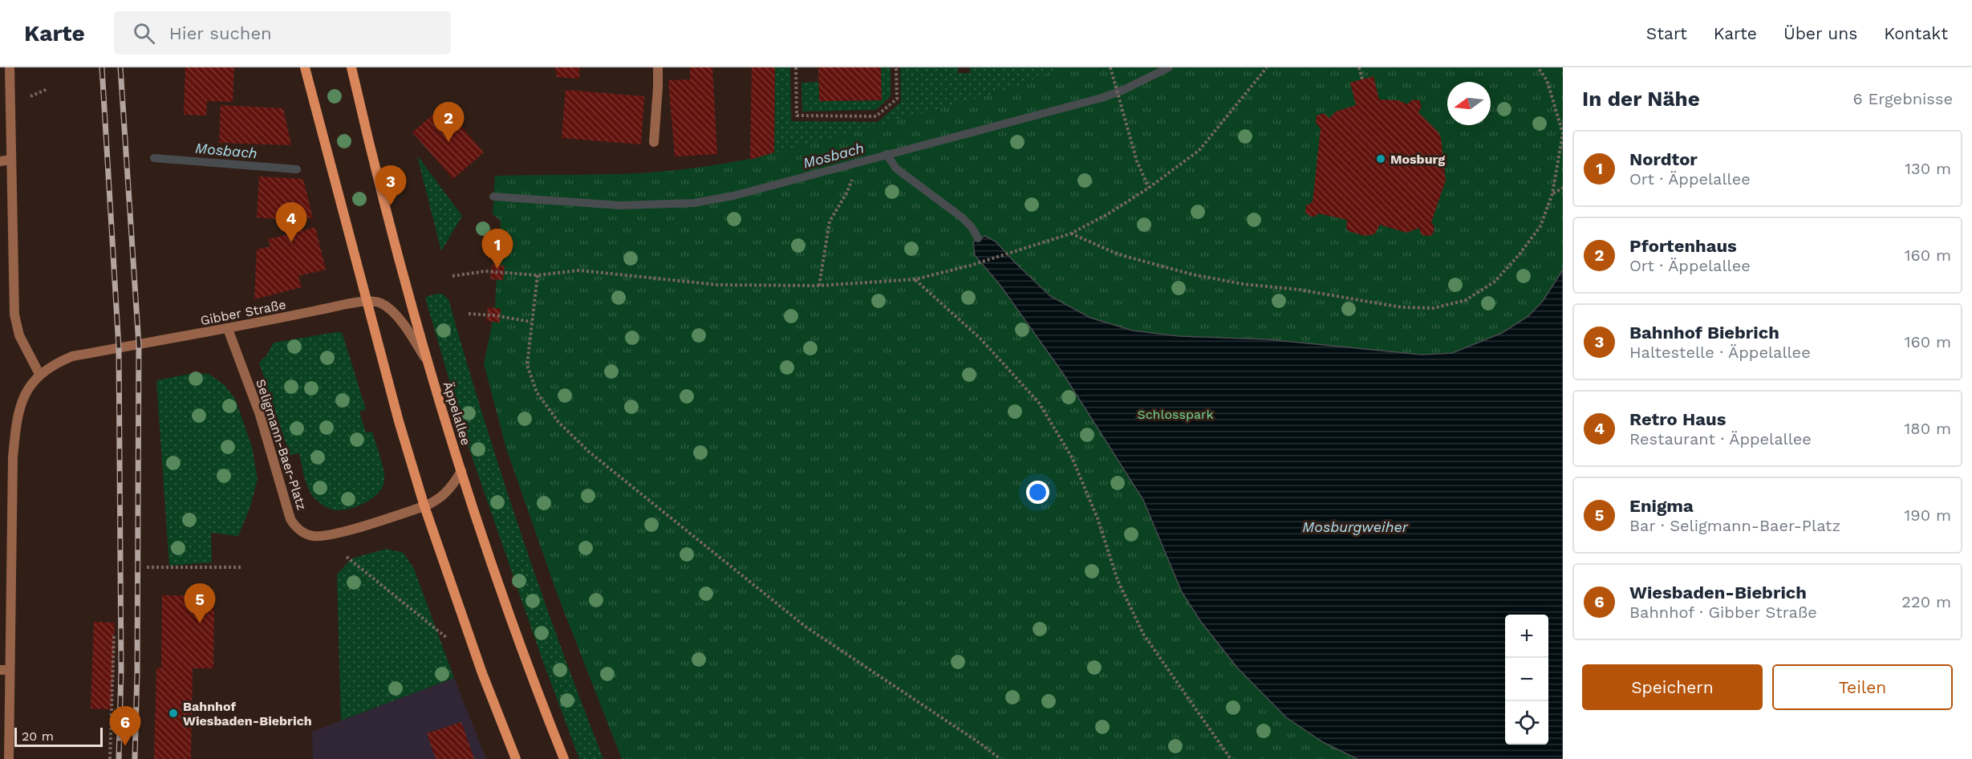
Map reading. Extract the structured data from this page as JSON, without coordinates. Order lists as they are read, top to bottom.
{
  "streets": {
    "main road": ["Äppelallee"],
    "street": ["Gibber Straße", "Seligmann-Baer-Platz"]
  },
  "crossings": [
    ["Gibber Straße", "Seligmann-Baer-Platz"],
    ["Äppelallee", "Seligmann-Baer-Platz"]
  ],
  "water": ["Mosbach", "Mosburgweiher"],
  "parks": ["Schlosspark"],
  "places": ["Mosburg", "Bahnhof Wiesbaden-Biebrich"],
  "scale_bar": "20 m",
  "north": "left",
  "page": {
    "header": "Karte",
    "search": "Hier suchen",
    "nav": [
      "Start",
      "Karte",
      "Über uns",
      "Kontakt"
    ],
    "heading": ["In der Nähe", "6 Ergebnisse"],
    "pins": [
      "2",
      "3",
      "4",
      "1",
      "5",
      "6"
    ],
    "list": [
      {
        "mark": "1",
        "name": "Nordtor",
        "note": "Ort · Äppelallee",
        "value": "130 m"
      },
      {
        "mark": "2",
        "name": "Pfortenhaus",
        "note": "Ort · Äppelallee",
        "value": "160 m"
      },
      {
        "mark": "3",
        "name": "Bahnhof Biebrich",
        "note": "Haltestelle · Äppelallee",
        "value": "160 m"
      },
      {
        "mark": "4",
        "name": "Retro Haus",
        "note": "Restaurant · Äppelallee",
        "value": "180 m"
      },
      {
        "mark": "5",
        "name": "Enigma",
        "note": "Bar · Seligmann-Baer-Platz",
        "value": "190 m"
      },
      {
        "mark": "6",
        "name": "Wiesbaden-Biebrich",
        "note": "Bahnhof · Gibber Straße",
        "value": "220 m"
      }
    ],
    "map_buttons": ["+", "−"],
    "buttons": ["Speichern", "Teilen"],
    "scale": "20 m"
  }
}
